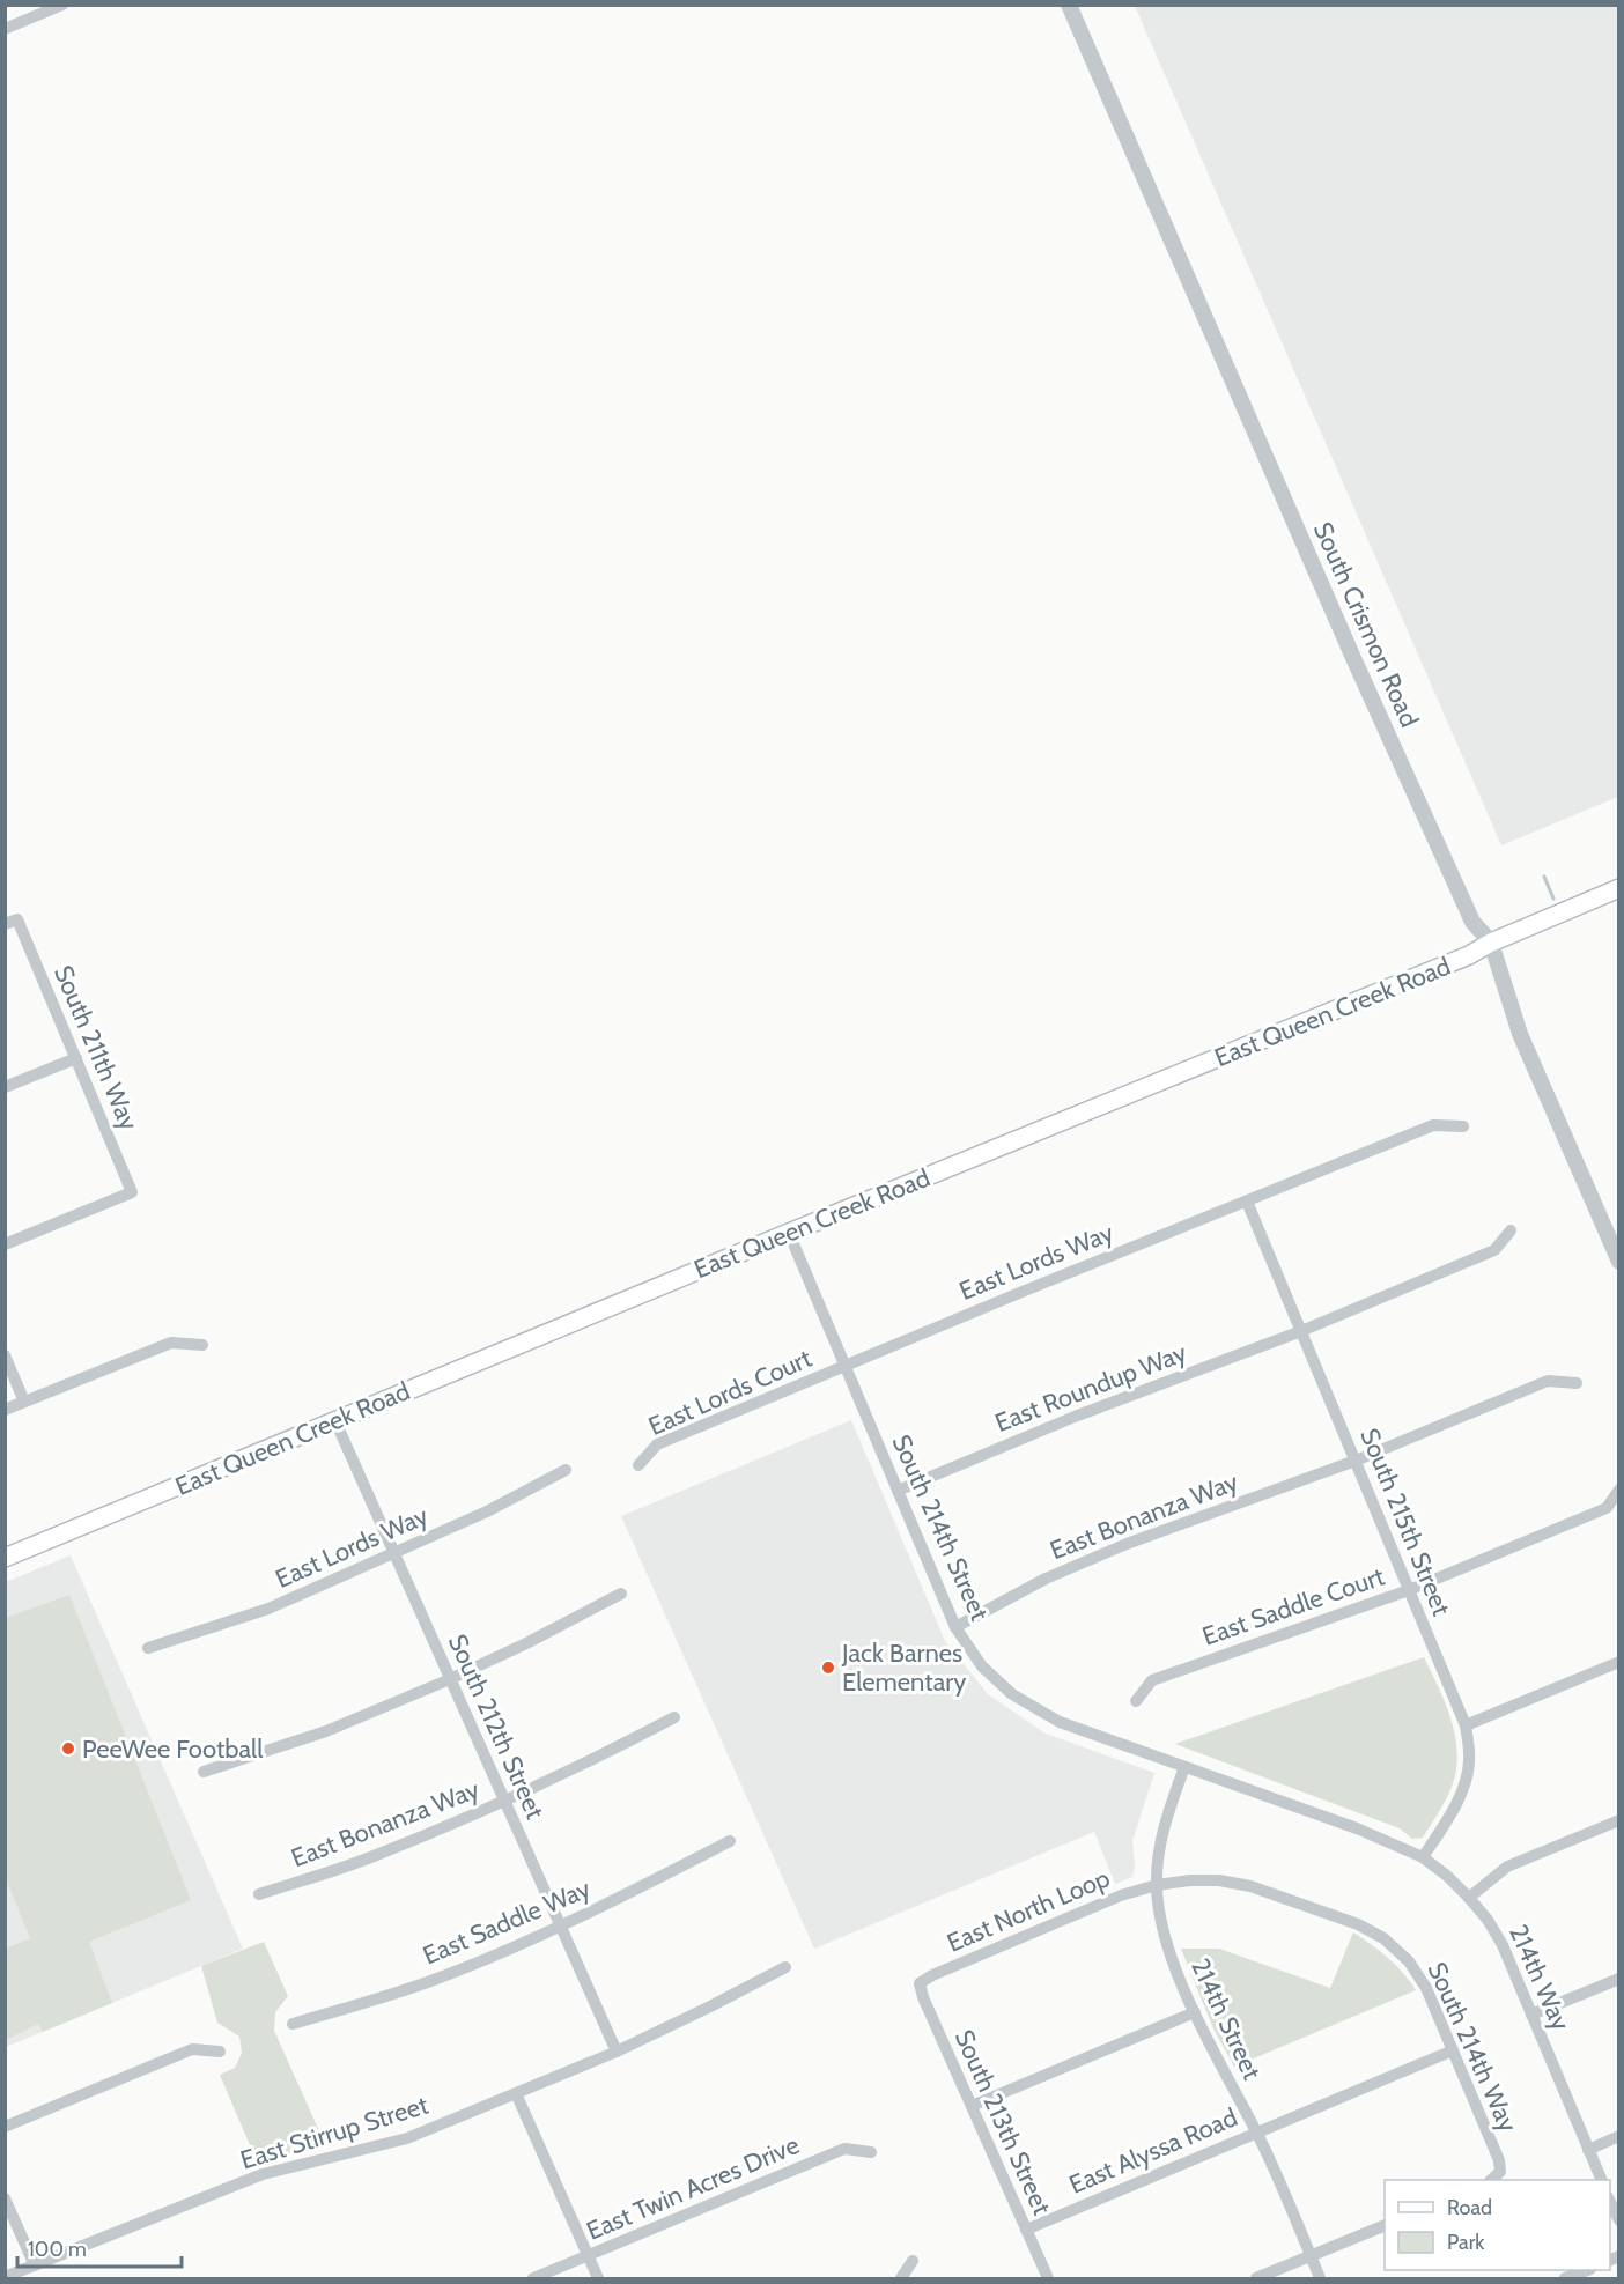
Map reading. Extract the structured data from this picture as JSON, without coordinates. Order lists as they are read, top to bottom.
{
  "streets": {
    "main road": ["East Queen Creek Road"],
    "street": [
      "South Crismon Road",
      "South 211th Way",
      "East Lords Way",
      "East Roundup Way",
      "East Lords Court",
      "East Bonanza Way",
      "South 215th Street",
      "South 214th Street",
      "East Saddle Court",
      "South 212th Street",
      "East North Loop",
      "East Saddle Way",
      "214th Way",
      "214th Street",
      "South 214th Way",
      "South 213th Street",
      "East Stirrup Street",
      "East Alyssa Road",
      "East Twin Acres Drive"
    ]
  },
  "crossings": [
    ["South Crismon Road", "East Queen Creek Road"],
    ["East Queen Creek Road", "South 214th Street"],
    ["East Queen Creek Road", "South 212th Street"],
    ["East Lords Way", "East Lords Court"],
    ["East Lords Way", "South 215th Street"],
    ["East Lords Way", "South 214th Street"],
    ["East Lords Way", "South 212th Street"],
    ["East Roundup Way", "South 215th Street"],
    ["East Roundup Way", "South 214th Street"],
    ["East Lords Court", "South 214th Street"],
    ["East Bonanza Way", "South 215th Street"],
    ["East Bonanza Way", "South 214th Street"],
    ["East Bonanza Way", "South 212th Street"],
    ["South 215th Street", "East Saddle Court"],
    ["South 215th Street", "214th Way"],
    ["South 214th Street", "214th Way"],
    ["South 214th Street", "214th Street"],
    ["South 212th Street", "East Saddle Way"],
    ["South 212th Street", "East Stirrup Street"],
    ["East North Loop", "214th Street"],
    ["East North Loop", "South 214th Way"],
    ["East North Loop", "South 213th Street"],
    ["214th Way", "214th Street"],
    ["214th Street", "South 214th Way"],
    ["214th Street", "East Alyssa Road"],
    ["South 214th Way", "East Alyssa Road"],
    ["South 213th Street", "East Alyssa Road"]
  ],
  "places": ["Jack Barnes Elementary", "PeeWee Football"],
  "legend": ["Road", "Park"],
  "scale_bar": "100 m"
}
